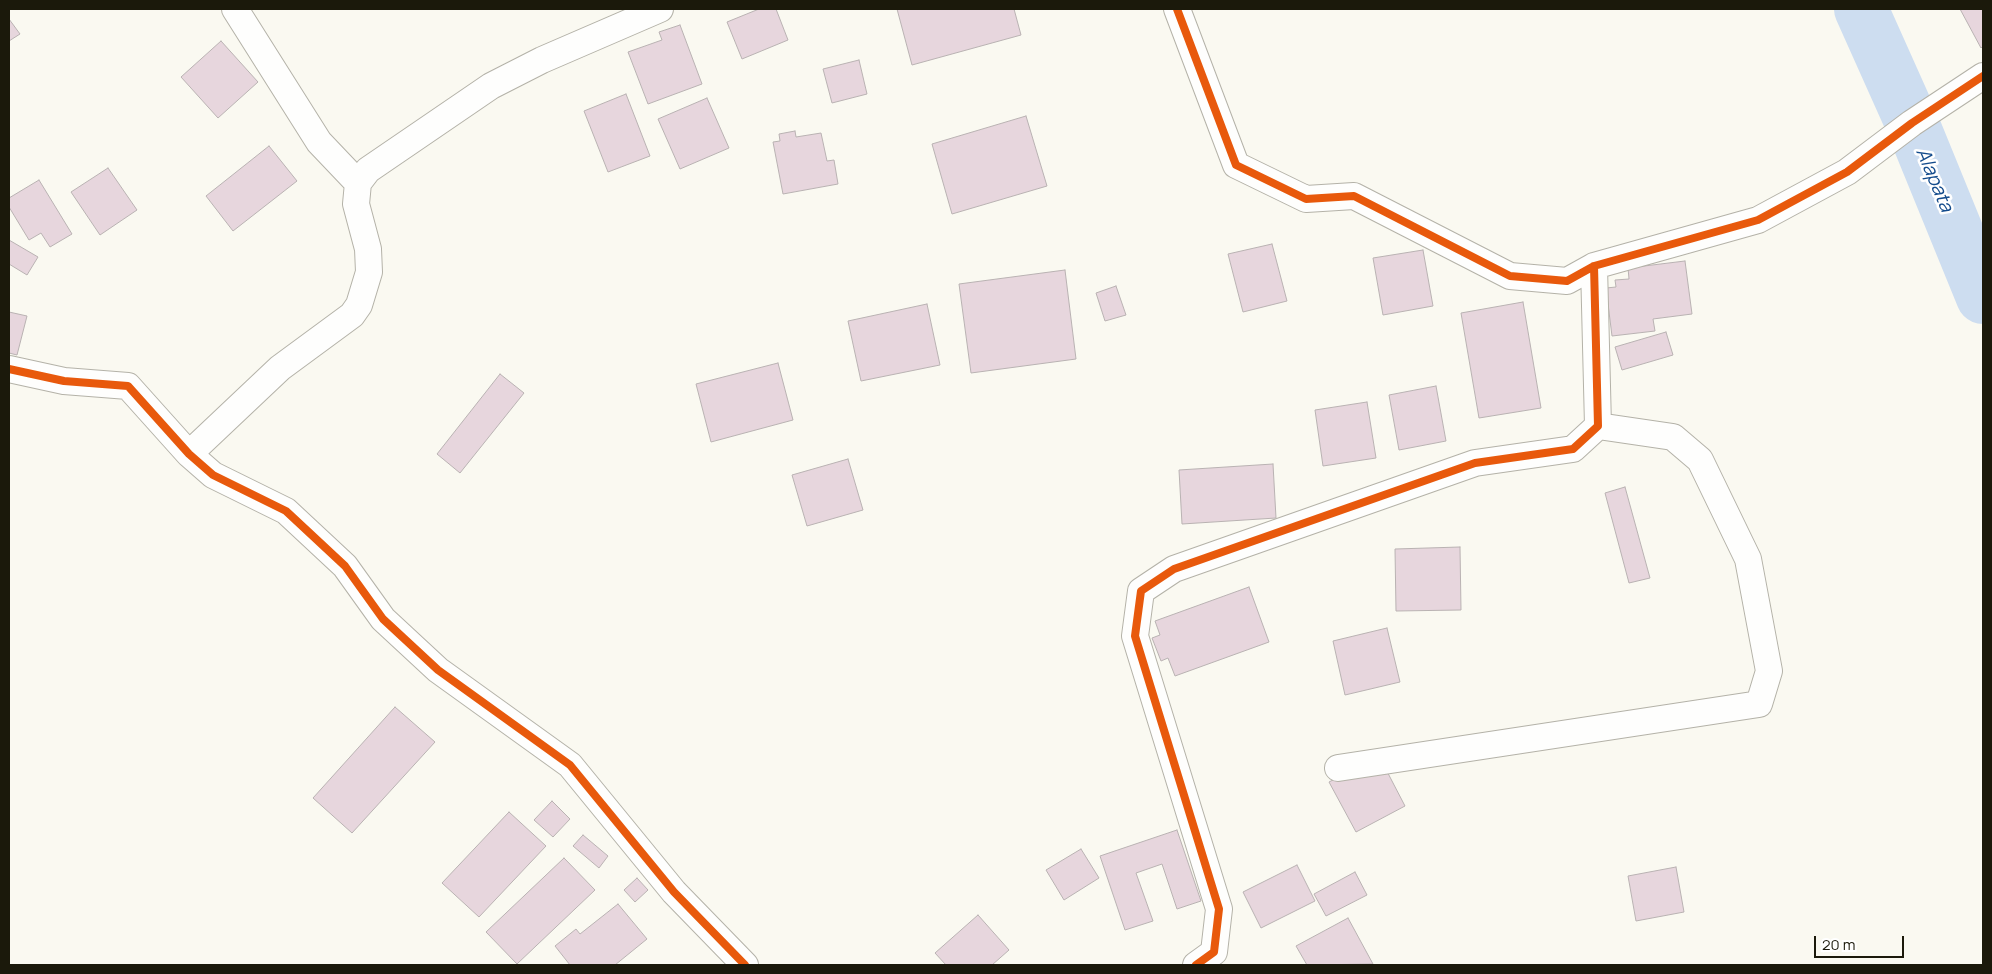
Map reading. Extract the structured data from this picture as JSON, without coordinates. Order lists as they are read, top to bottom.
{
  "water": ["Alapata"],
  "scale_bar": "20 m"
}
